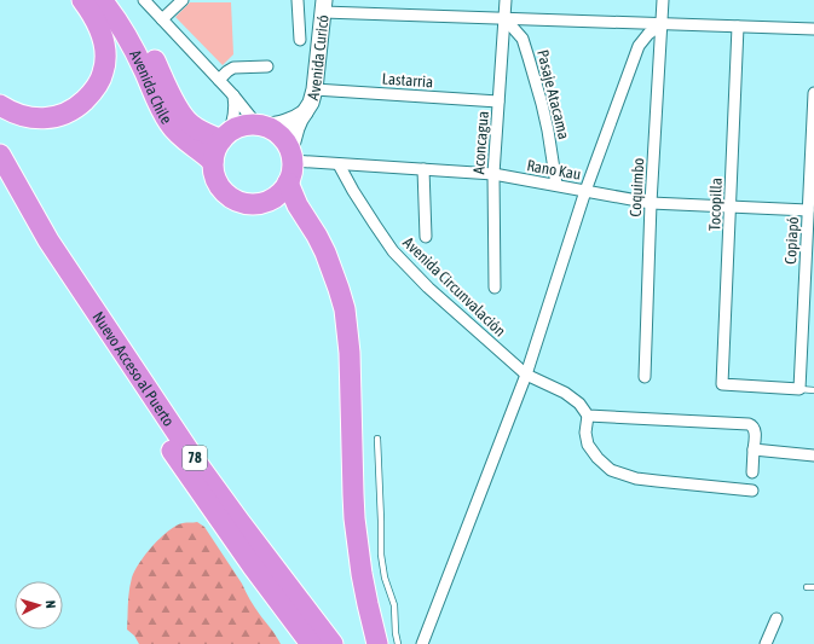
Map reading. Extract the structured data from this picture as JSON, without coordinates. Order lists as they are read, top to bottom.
{
  "streets": {
    "highway": ["Avenida Chile", "Nuevo Acceso al Puerto", "78"],
    "main road": ["Avenida Curicó"],
    "street": [
      "Lastarria",
      "Pasaje Atacama",
      "Aconcagua",
      "Rano Kau",
      "Coquimbo",
      "Tocopilla",
      "Copiapó",
      "Avenida Circunvalación"
    ]
  },
  "crossings": [
    ["Avenida Curicó", "Lastarria"],
    ["Avenida Curicó", "Avenida Chile"],
    ["Avenida Curicó", "Rano Kau"],
    ["Lastarria", "Aconcagua"],
    ["Avenida Chile", "Rano Kau"],
    ["Pasaje Atacama", "Aconcagua"],
    ["Pasaje Atacama", "Rano Kau"],
    ["Aconcagua", "Rano Kau"],
    ["Rano Kau", "Coquimbo"],
    ["Rano Kau", "Tocopilla"],
    ["Rano Kau", "Copiapó"],
    ["Rano Kau", "Avenida Circunvalación"],
    ["Tocopilla", "Copiapó"]
  ],
  "north": "right"
}
